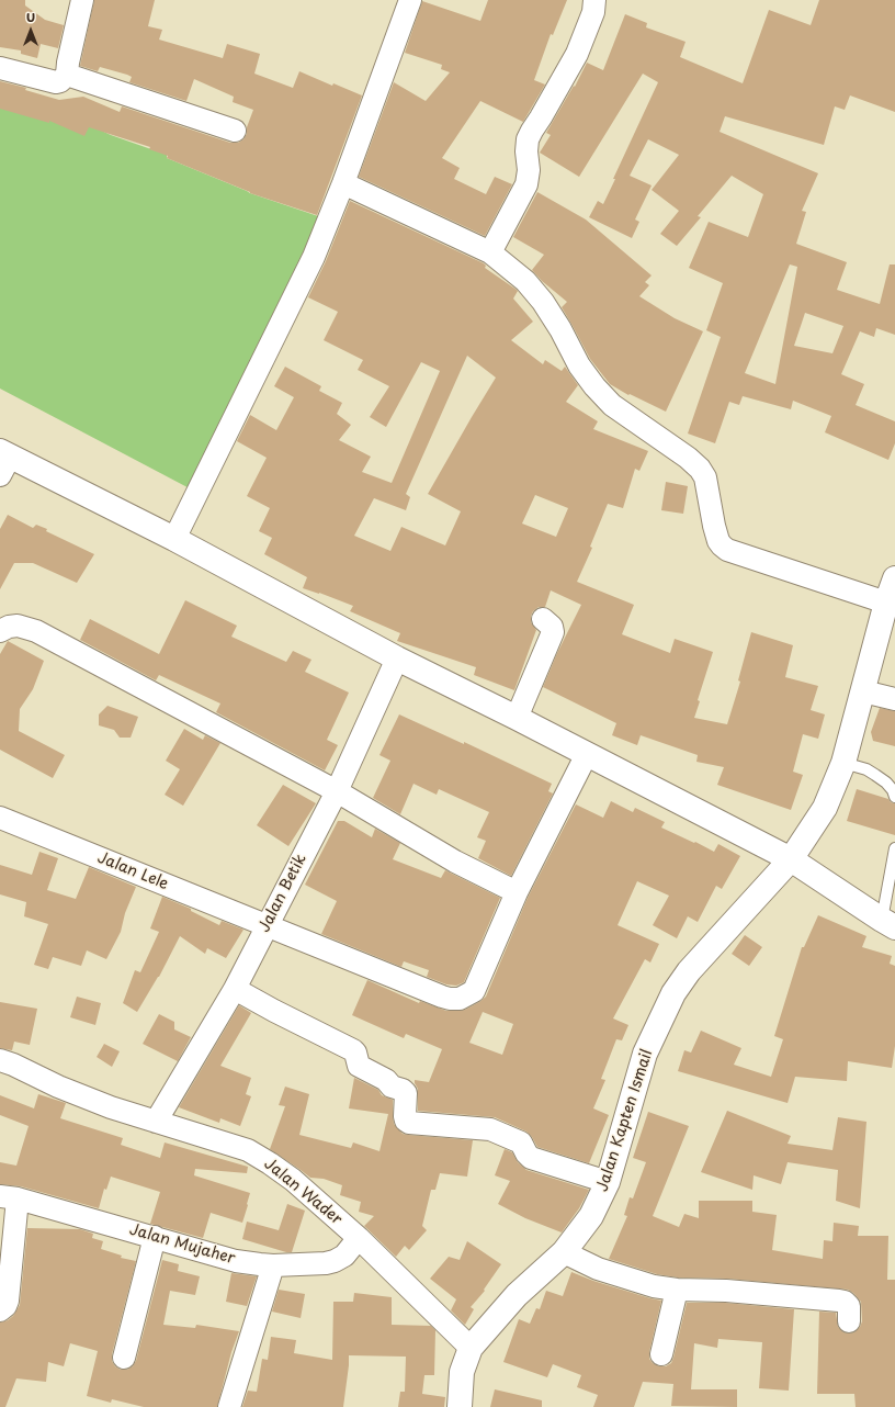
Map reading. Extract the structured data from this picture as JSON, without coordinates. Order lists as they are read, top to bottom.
{
  "streets": {
    "street": [
      "Jalan Lele",
      "Jalan Betik",
      "Jalan Kapten Ismail",
      "Jalan Wader",
      "Jalan Mujaher"
    ]
  },
  "crossings": [
    ["Jalan Lele", "Jalan Betik"],
    ["Jalan Betik", "Jalan Wader"],
    ["Jalan Kapten Ismail", "Jalan Wader"],
    ["Jalan Wader", "Jalan Mujaher"]
  ],
  "north": "top"
}
